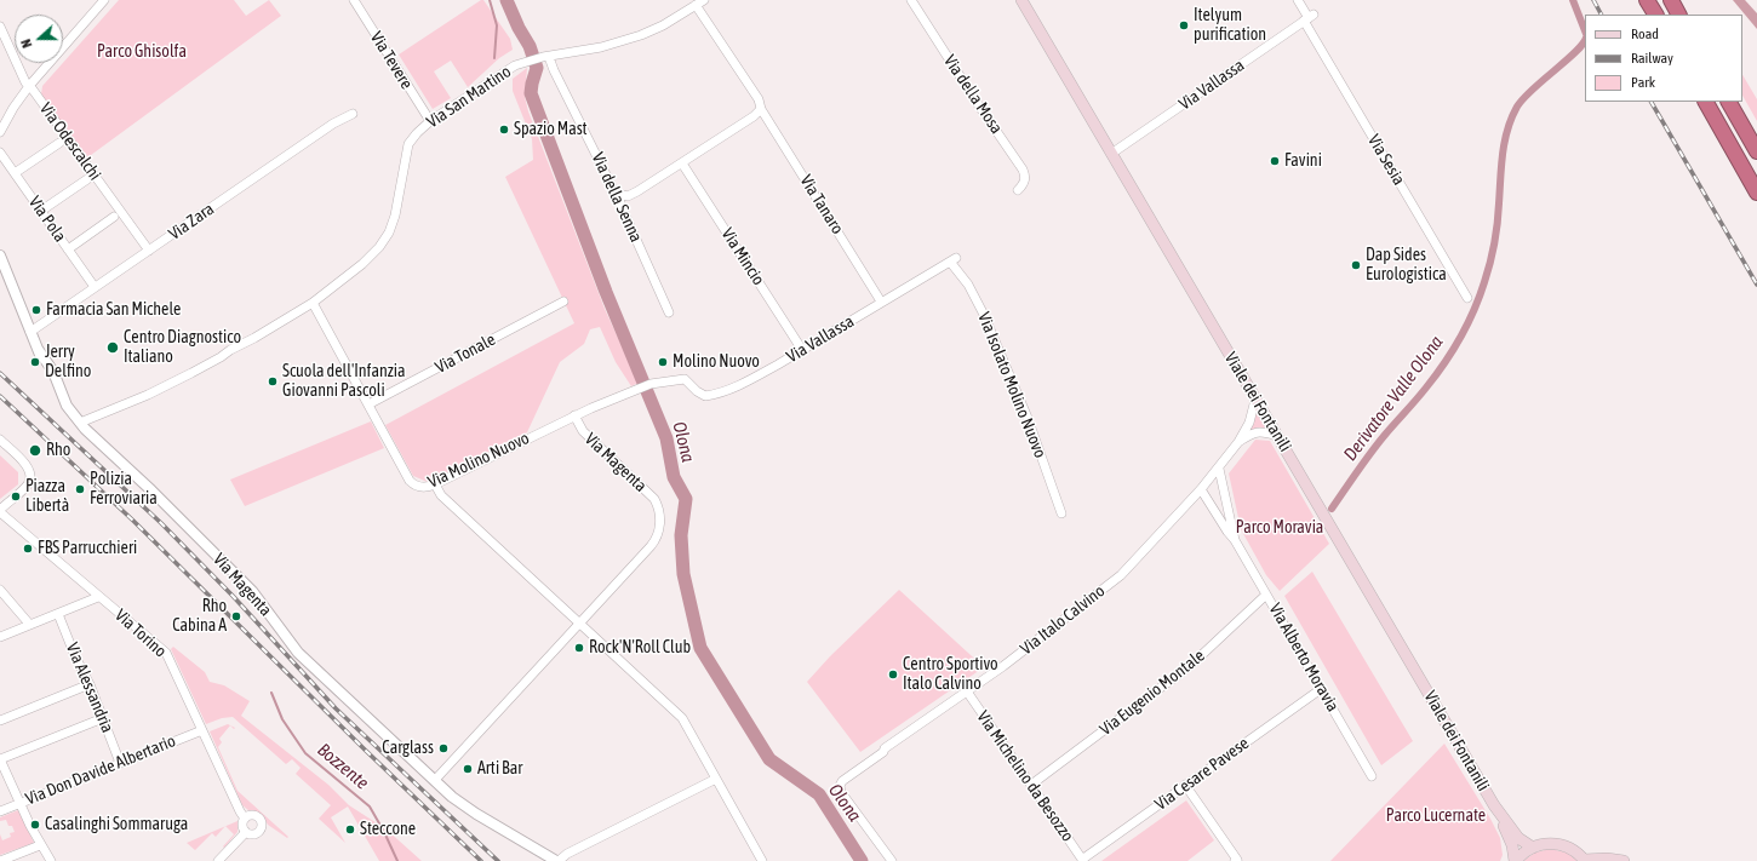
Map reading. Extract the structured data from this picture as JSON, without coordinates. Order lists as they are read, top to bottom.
{
  "streets": {
    "main road": ["Viale dei Fontanili"],
    "street": [
      "Via Tevere",
      "Via Vallassa",
      "Via della Mosa",
      "Via San Martino",
      "Via Odescalchi",
      "Via Sesia",
      "Via della Senna",
      "Via Tanaro",
      "Via Pola",
      "Via Zara",
      "Via Mincio",
      "Via Tonale",
      "Via Isolato Molino Nuovo",
      "Via Molino Nuovo",
      "Via Magenta",
      "Via Italo Calvino",
      "Via Torino",
      "Via Alberto Moravia",
      "Via Alessandria",
      "Via Eugenio Montale",
      "Via Don Davide Albertario",
      "Via Cesare Pavese",
      "Via Michelino da Besozzo"
    ]
  },
  "crossings": [
    ["Via Tevere", "Via San Martino"],
    ["Via Vallassa", "Via Sesia"],
    ["Via Vallassa", "Via Tanaro"],
    ["Via Vallassa", "Via Mincio"],
    ["Via Vallassa", "Via Isolato Molino Nuovo"],
    ["Via Vallassa", "Viale dei Fontanili"],
    ["Via Vallassa", "Via Molino Nuovo"],
    ["Via San Martino", "Via della Senna"],
    ["Via San Martino", "Via Tanaro"],
    ["Via San Martino", "Via Molino Nuovo"],
    ["Via San Martino", "Via Magenta"],
    ["Via Odescalchi", "Via Zara"],
    ["Via Pola", "Via Zara"],
    ["Via Zara", "Via Magenta"],
    ["Via Tonale", "Via Molino Nuovo"],
    ["Viale dei Fontanili", "Via Italo Calvino"],
    ["Via Molino Nuovo", "Via Magenta"],
    ["Via Italo Calvino", "Via Alberto Moravia"],
    ["Via Italo Calvino", "Via Michelino da Besozzo"],
    ["Via Torino", "Via Don Davide Albertario"],
    ["Via Alberto Moravia", "Via Eugenio Montale"],
    ["Via Alberto Moravia", "Via Cesare Pavese"],
    ["Via Alessandria", "Via Don Davide Albertario"],
    ["Via Eugenio Montale", "Via Michelino da Besozzo"],
    ["Via Cesare Pavese", "Via Michelino da Besozzo"]
  ],
  "water": ["Derivatore Valle Olona", "Olona", "Bozzente"],
  "parks": ["Parco Ghisolfa", "Parco Moravia", "Parco Lucernate"],
  "places": [
    "Itelyum purification",
    "Spazio Mast",
    "Favini",
    "Dap Sides Eurologistica",
    "Farmacia San Michele",
    "Centro Diagnostico Italiano",
    "Jerry Delfino",
    "Molino Nuovo",
    "Scuola dell'Infanzia Giovanni Pascoli",
    "Rho",
    "Polizia Ferroviaria",
    "Piazza Libertà",
    "FBS Parrucchieri",
    "Rho Cabina A",
    "Rock'N'Roll Club",
    "Centro Sportivo Italo Calvino",
    "Carglass",
    "Arti Bar",
    "Casalinghi Sommaruga",
    "Steccone"
  ],
  "legend": ["Road", "Railway", "Park"],
  "north": "left"
}
